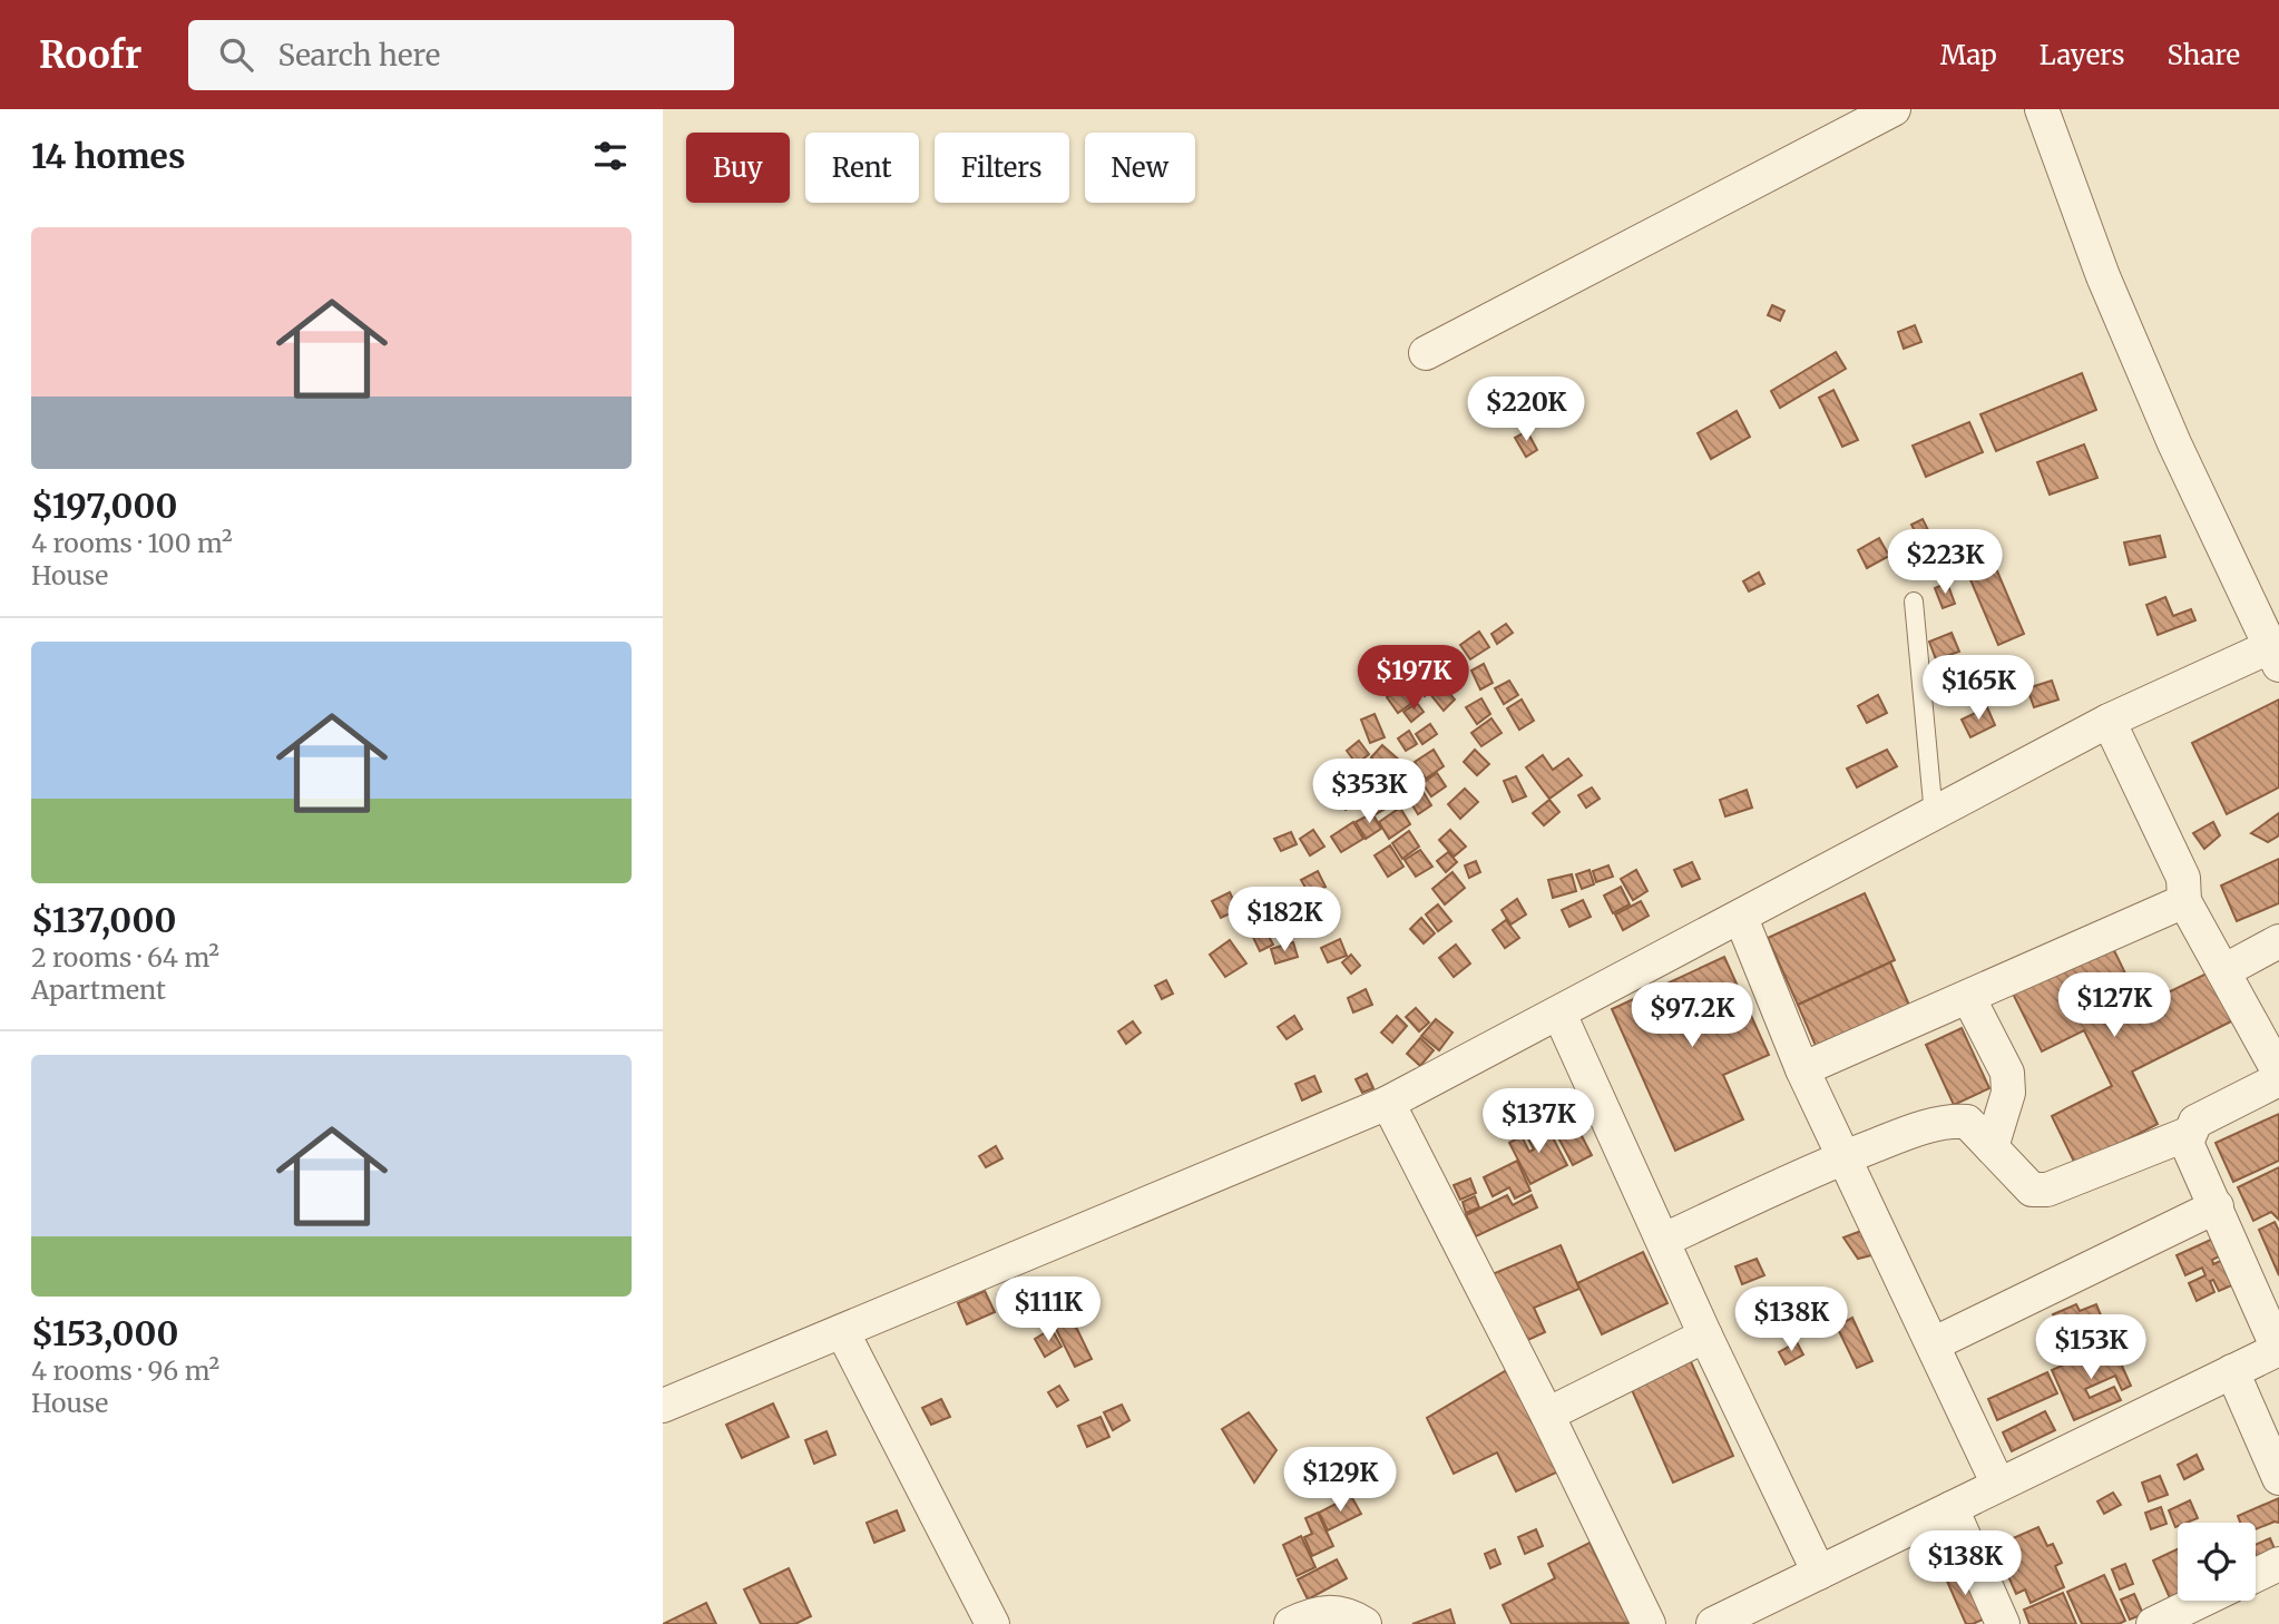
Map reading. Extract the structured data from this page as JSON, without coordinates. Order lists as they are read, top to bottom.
{
  "page": {
    "header": "Roofr",
    "search": "Search here",
    "nav": ["Map", "Layers", "Share"],
    "heading": "14 homes",
    "chip": [
      "Buy",
      "Rent",
      "Filters",
      "New"
    ],
    "list": [
      {
        "name": "$197,000",
        "note": "4 rooms · 100 m² · House"
      },
      {
        "name": "$137,000",
        "note": "2 rooms · 64 m² · Apartment"
      },
      {
        "name": "$153,000",
        "note": "4 rooms · 96 m² · House"
      }
    ],
    "price": [
      "$220K",
      "$223K",
      "$197K",
      "$165K",
      "$353K",
      "$182K",
      "$127K",
      "$97.2K",
      "$137K",
      "$111K",
      "$138K",
      "$153K",
      "$129K",
      "$138K"
    ]
  }
}
